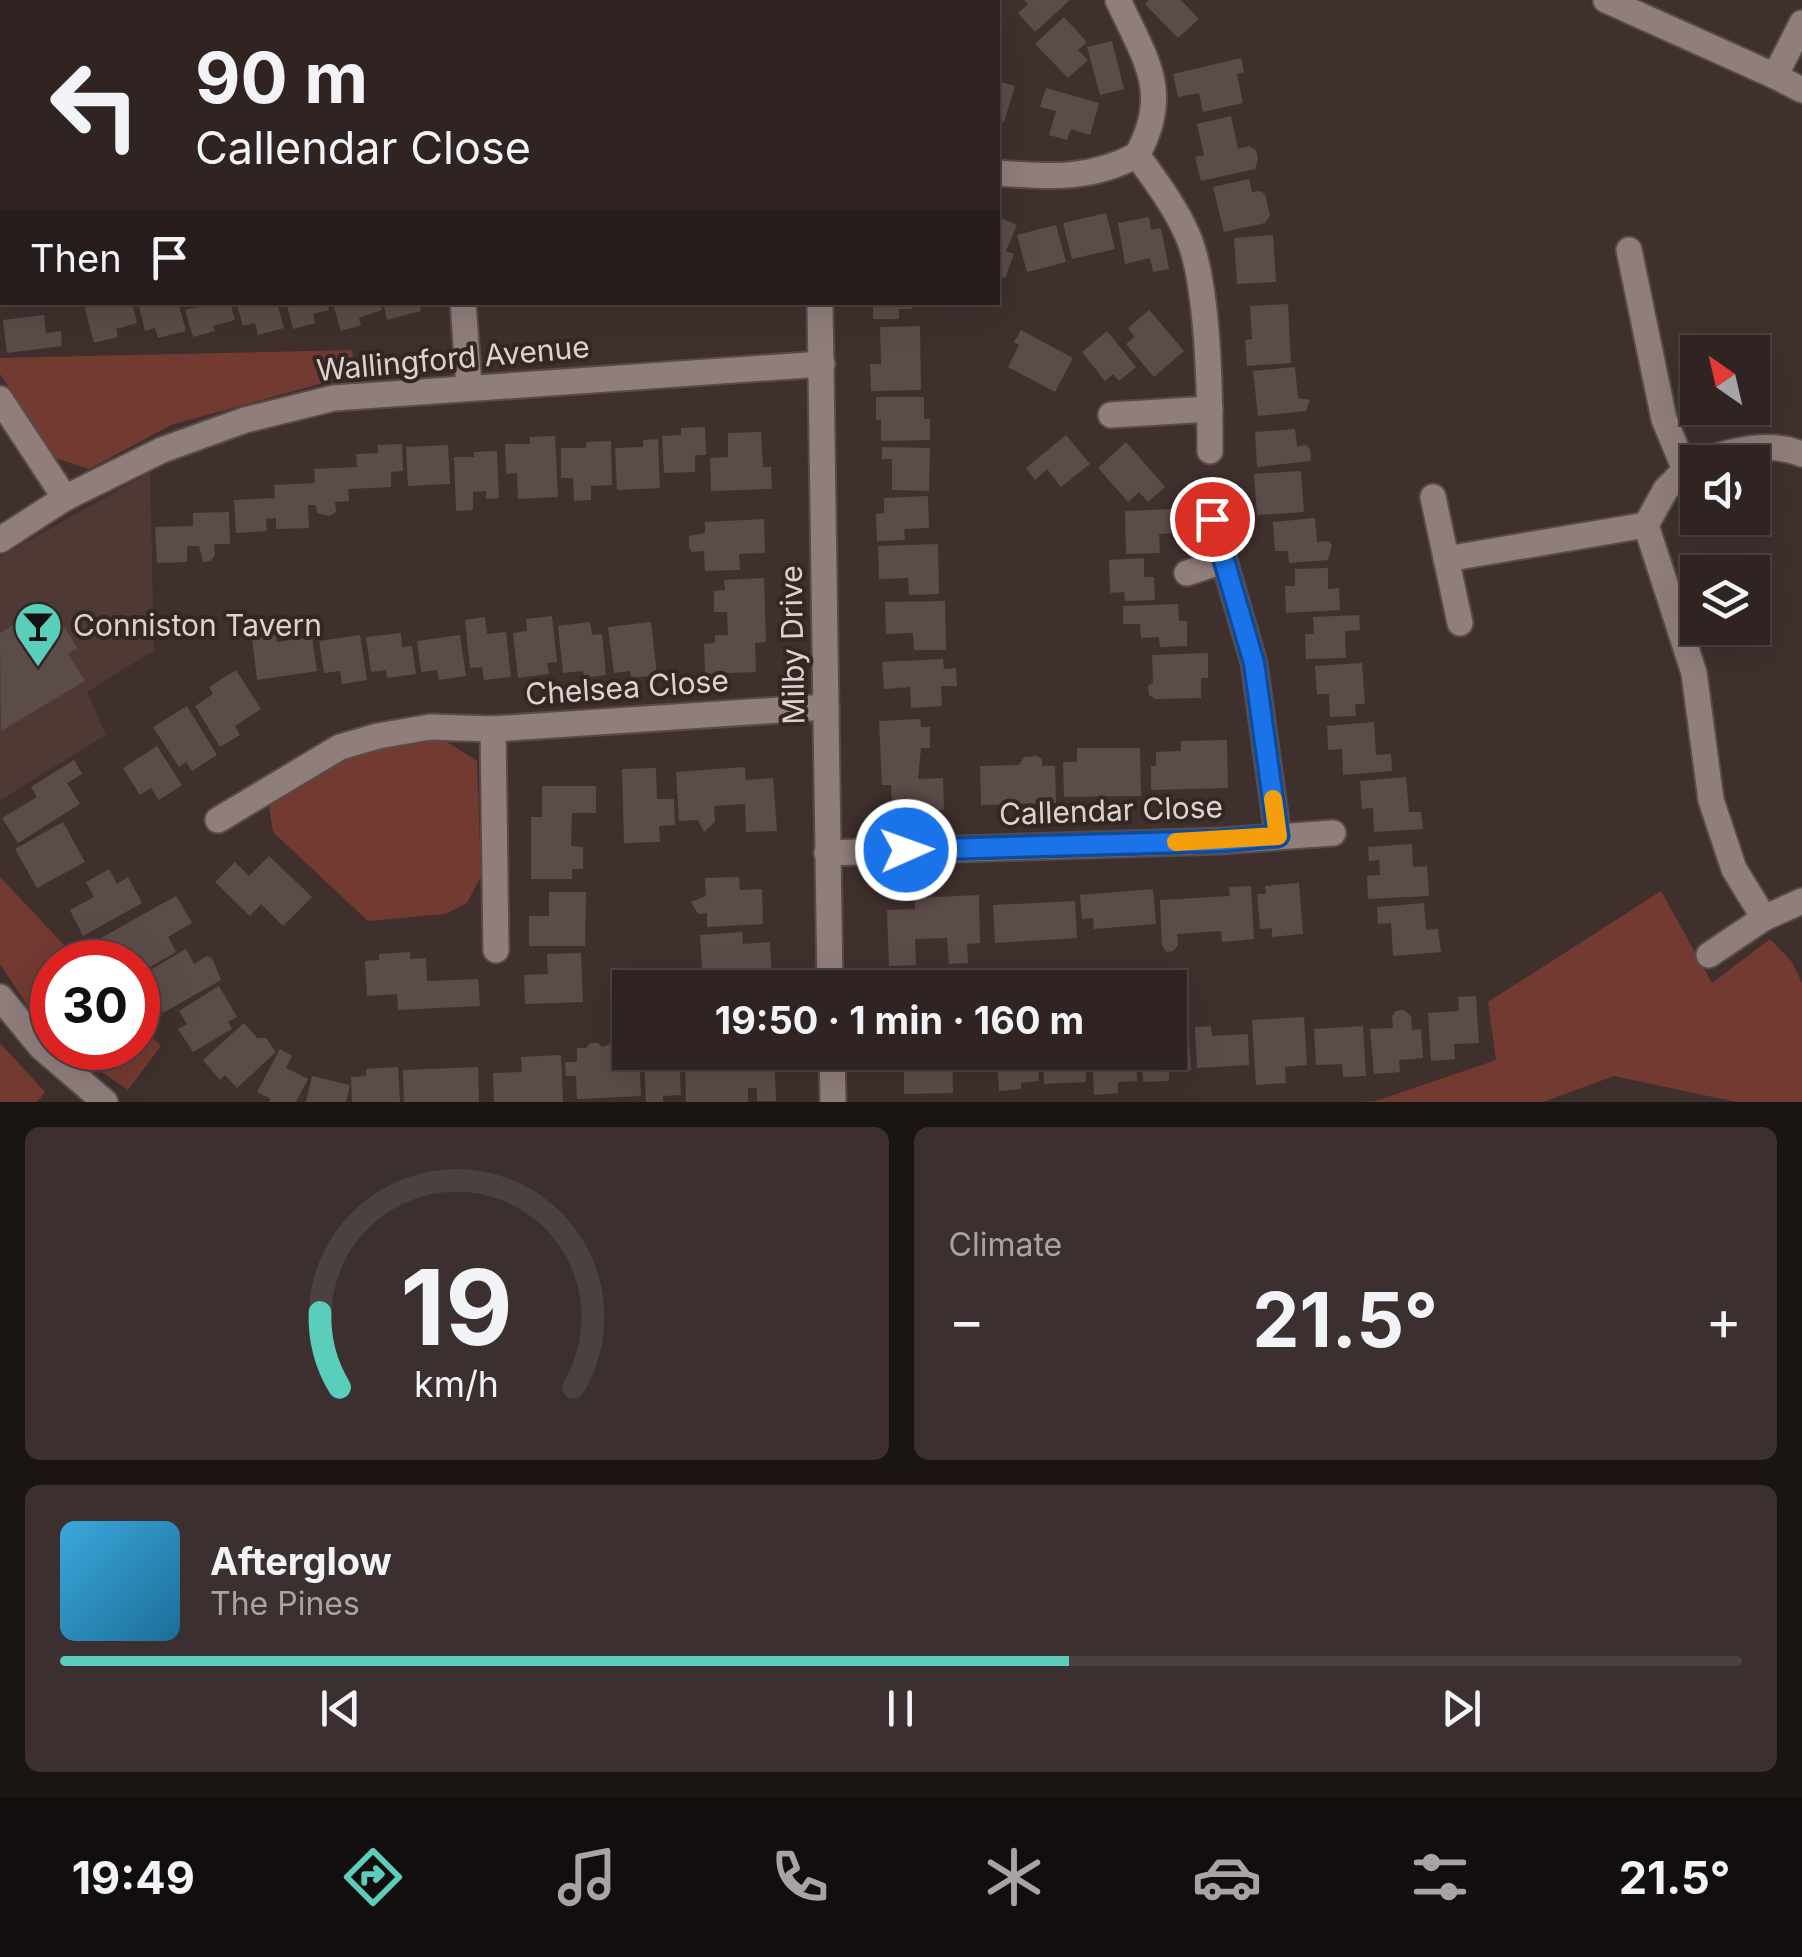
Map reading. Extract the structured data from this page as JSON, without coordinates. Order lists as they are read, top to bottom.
{
  "streets": {
    "street": [
      "Wallingford Avenue",
      "Milby Drive",
      "Chelsea Close",
      "Callendar Close"
    ]
  },
  "crossings": [
    ["Wallingford Avenue", "Milby Drive"],
    ["Milby Drive", "Chelsea Close"],
    ["Milby Drive", "Callendar Close"]
  ],
  "places": {
    "bar": ["Conniston Tavern"]
  },
  "north": "top left",
  "page": {
    "turn": ["90 m", "Callendar Close"],
    "then": "Then",
    "limit": "30",
    "trip": "19:50 · 1 min · 160 m",
    "tile": "Climate",
    "heat": ["−", "21.5°", "+"],
    "song": ["Afterglow", "The Pines"],
    "tabs": ["19:49", "21.5°"],
    "gauge": ["19", "km/h"]
  }
}
